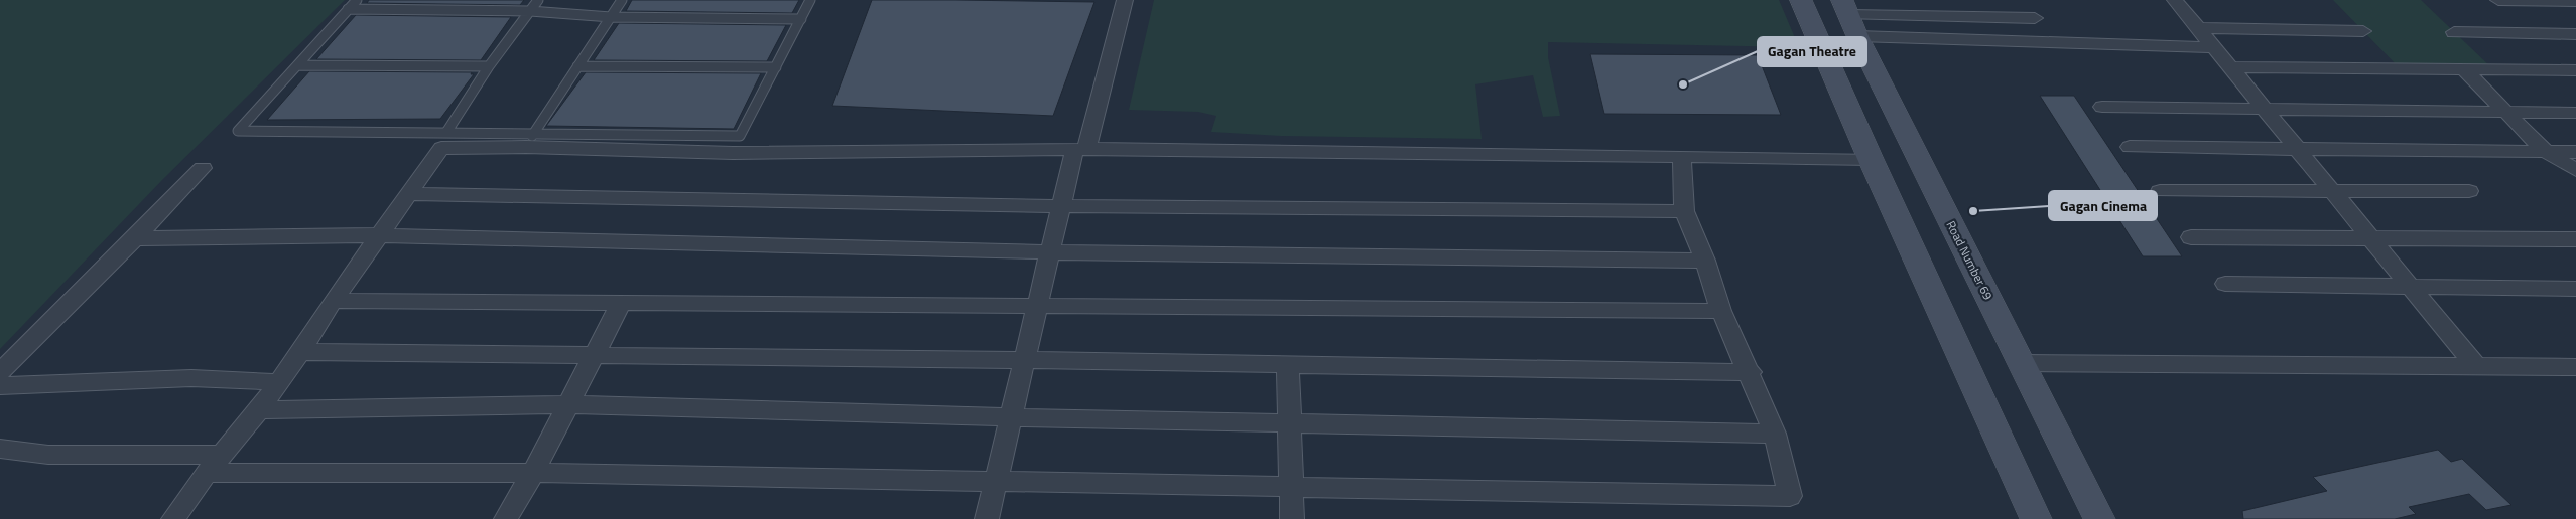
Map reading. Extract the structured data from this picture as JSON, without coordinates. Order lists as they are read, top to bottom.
{
  "streets": {
    "main road": ["Road Number 69"]
  },
  "places": ["Gagan Theatre", "Gagan Cinema"]
}
